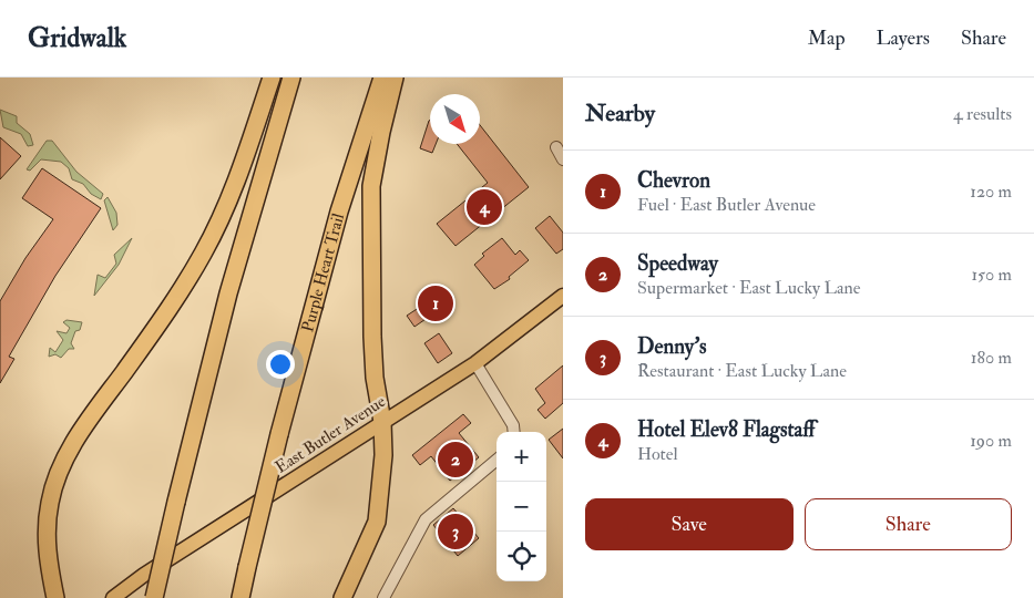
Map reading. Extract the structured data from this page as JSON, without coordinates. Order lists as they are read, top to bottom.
{
  "streets": {
    "highway": ["Purple Heart Trail"],
    "main road": ["East Butler Avenue"]
  },
  "north": "bottom right",
  "page": {
    "header": "Gridwalk",
    "nav": ["Map", "Layers", "Share"],
    "heading": ["Nearby", "4 results"],
    "list": [
      {
        "mark": "1",
        "name": "Chevron",
        "note": "Fuel · East Butler Avenue",
        "value": "120 m"
      },
      {
        "mark": "2",
        "name": "Speedway",
        "note": "Supermarket · East Lucky Lane",
        "value": "150 m"
      },
      {
        "mark": "3",
        "name": "Denny's",
        "note": "Restaurant · East Lucky Lane",
        "value": "180 m"
      },
      {
        "mark": "4",
        "name": "Hotel Elev8 Flagstaff",
        "note": "Hotel",
        "value": "190 m"
      }
    ],
    "pins": [
      "4",
      "1",
      "2",
      "3"
    ],
    "map_buttons": ["+", "−"],
    "buttons": ["Save", "Share"]
  }
}
